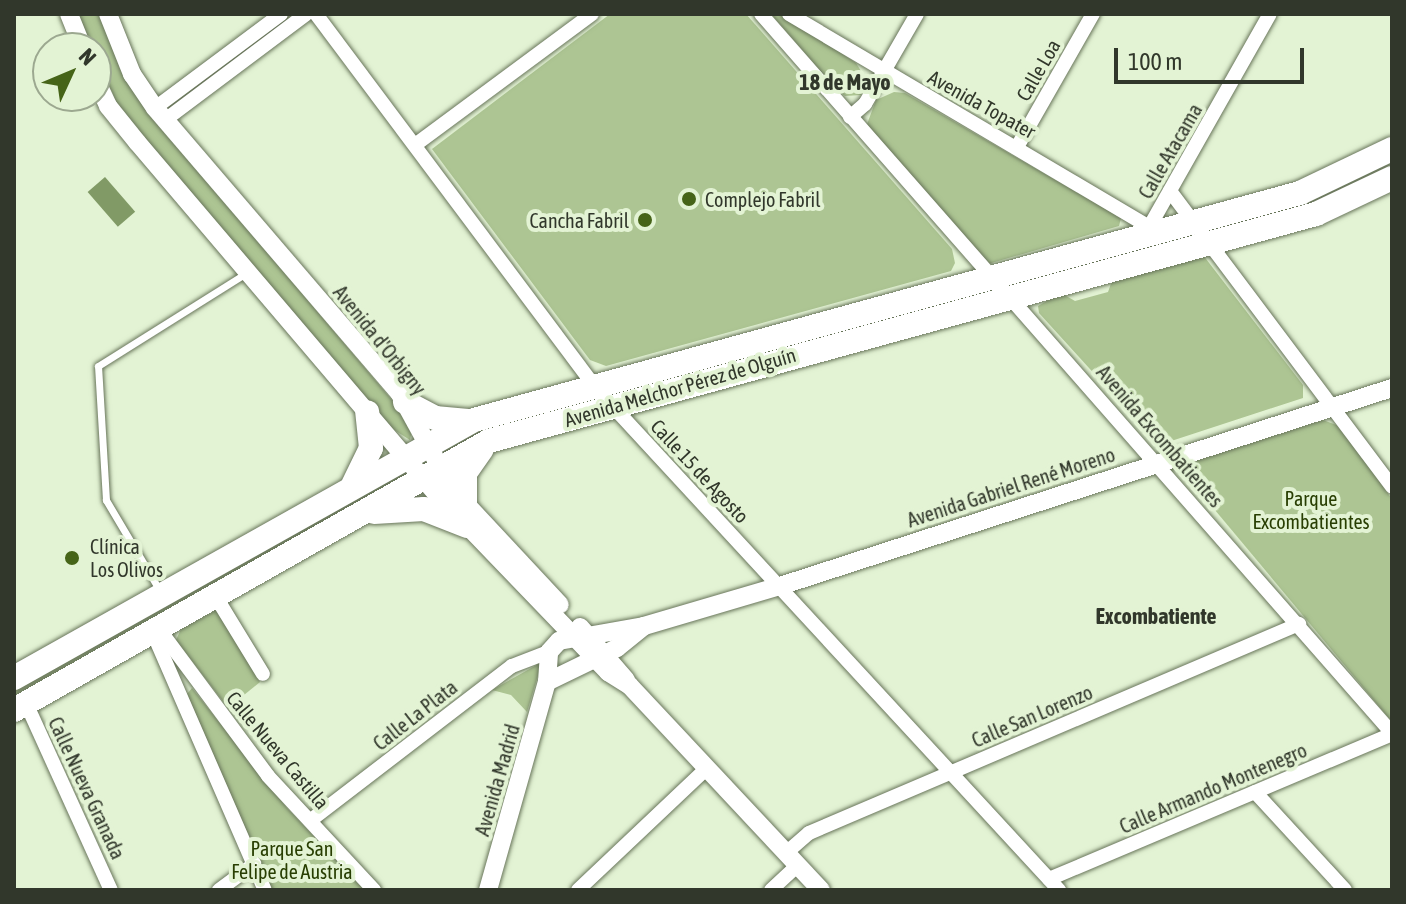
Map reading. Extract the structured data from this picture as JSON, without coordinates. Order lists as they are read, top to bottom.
{
  "streets": {
    "highway": ["Avenida Melchor Pérez de Olguín"],
    "main road": ["Avenida d'Orbigny", "Avenida Gabriel René Moreno", "Avenida Madrid"],
    "street": [
      "Calle Loa",
      "Avenida Topater",
      "Calle Atacama",
      "Avenida Excombatientes",
      "Calle 15 de Agosto",
      "Calle La Plata",
      "Calle San Lorenzo",
      "Calle Nueva Castilla",
      "Calle Nueva Granada",
      "Calle Armando Montenegro"
    ]
  },
  "crossings": [
    ["Calle Loa", "Avenida Topater"],
    ["Avenida Topater", "Calle Atacama"],
    ["Avenida Topater", "Avenida Melchor Pérez de Olguín"],
    ["Calle Atacama", "Avenida Melchor Pérez de Olguín"],
    ["Avenida d'Orbigny", "Avenida Melchor Pérez de Olguín"],
    ["Avenida d'Orbigny", "Avenida Gabriel René Moreno"],
    ["Avenida d'Orbigny", "Calle San Lorenzo"],
    ["Avenida Melchor Pérez de Olguín", "Avenida Excombatientes"],
    ["Avenida Melchor Pérez de Olguín", "Calle 15 de Agosto"],
    ["Avenida Melchor Pérez de Olguín", "Calle Nueva Castilla"],
    ["Avenida Melchor Pérez de Olguín", "Calle Nueva Granada"],
    ["Avenida Excombatientes", "Avenida Gabriel René Moreno"],
    ["Avenida Excombatientes", "Calle San Lorenzo"],
    ["Avenida Excombatientes", "Calle Armando Montenegro"],
    ["Calle 15 de Agosto", "Avenida Gabriel René Moreno"],
    ["Calle 15 de Agosto", "Calle San Lorenzo"],
    ["Calle 15 de Agosto", "Calle Armando Montenegro"],
    ["Calle La Plata", "Calle Nueva Castilla"],
    ["Calle La Plata", "Avenida Madrid"]
  ],
  "districts": ["18 de Mayo", "Excombatiente"],
  "parks": ["Parque Excombatientes", "Parque San Felipe de Austria"],
  "places": ["Complejo Fabril", "Cancha Fabril", "Clínica Los Olivos"],
  "scale_bar": "100 m",
  "north": "top right"
}
